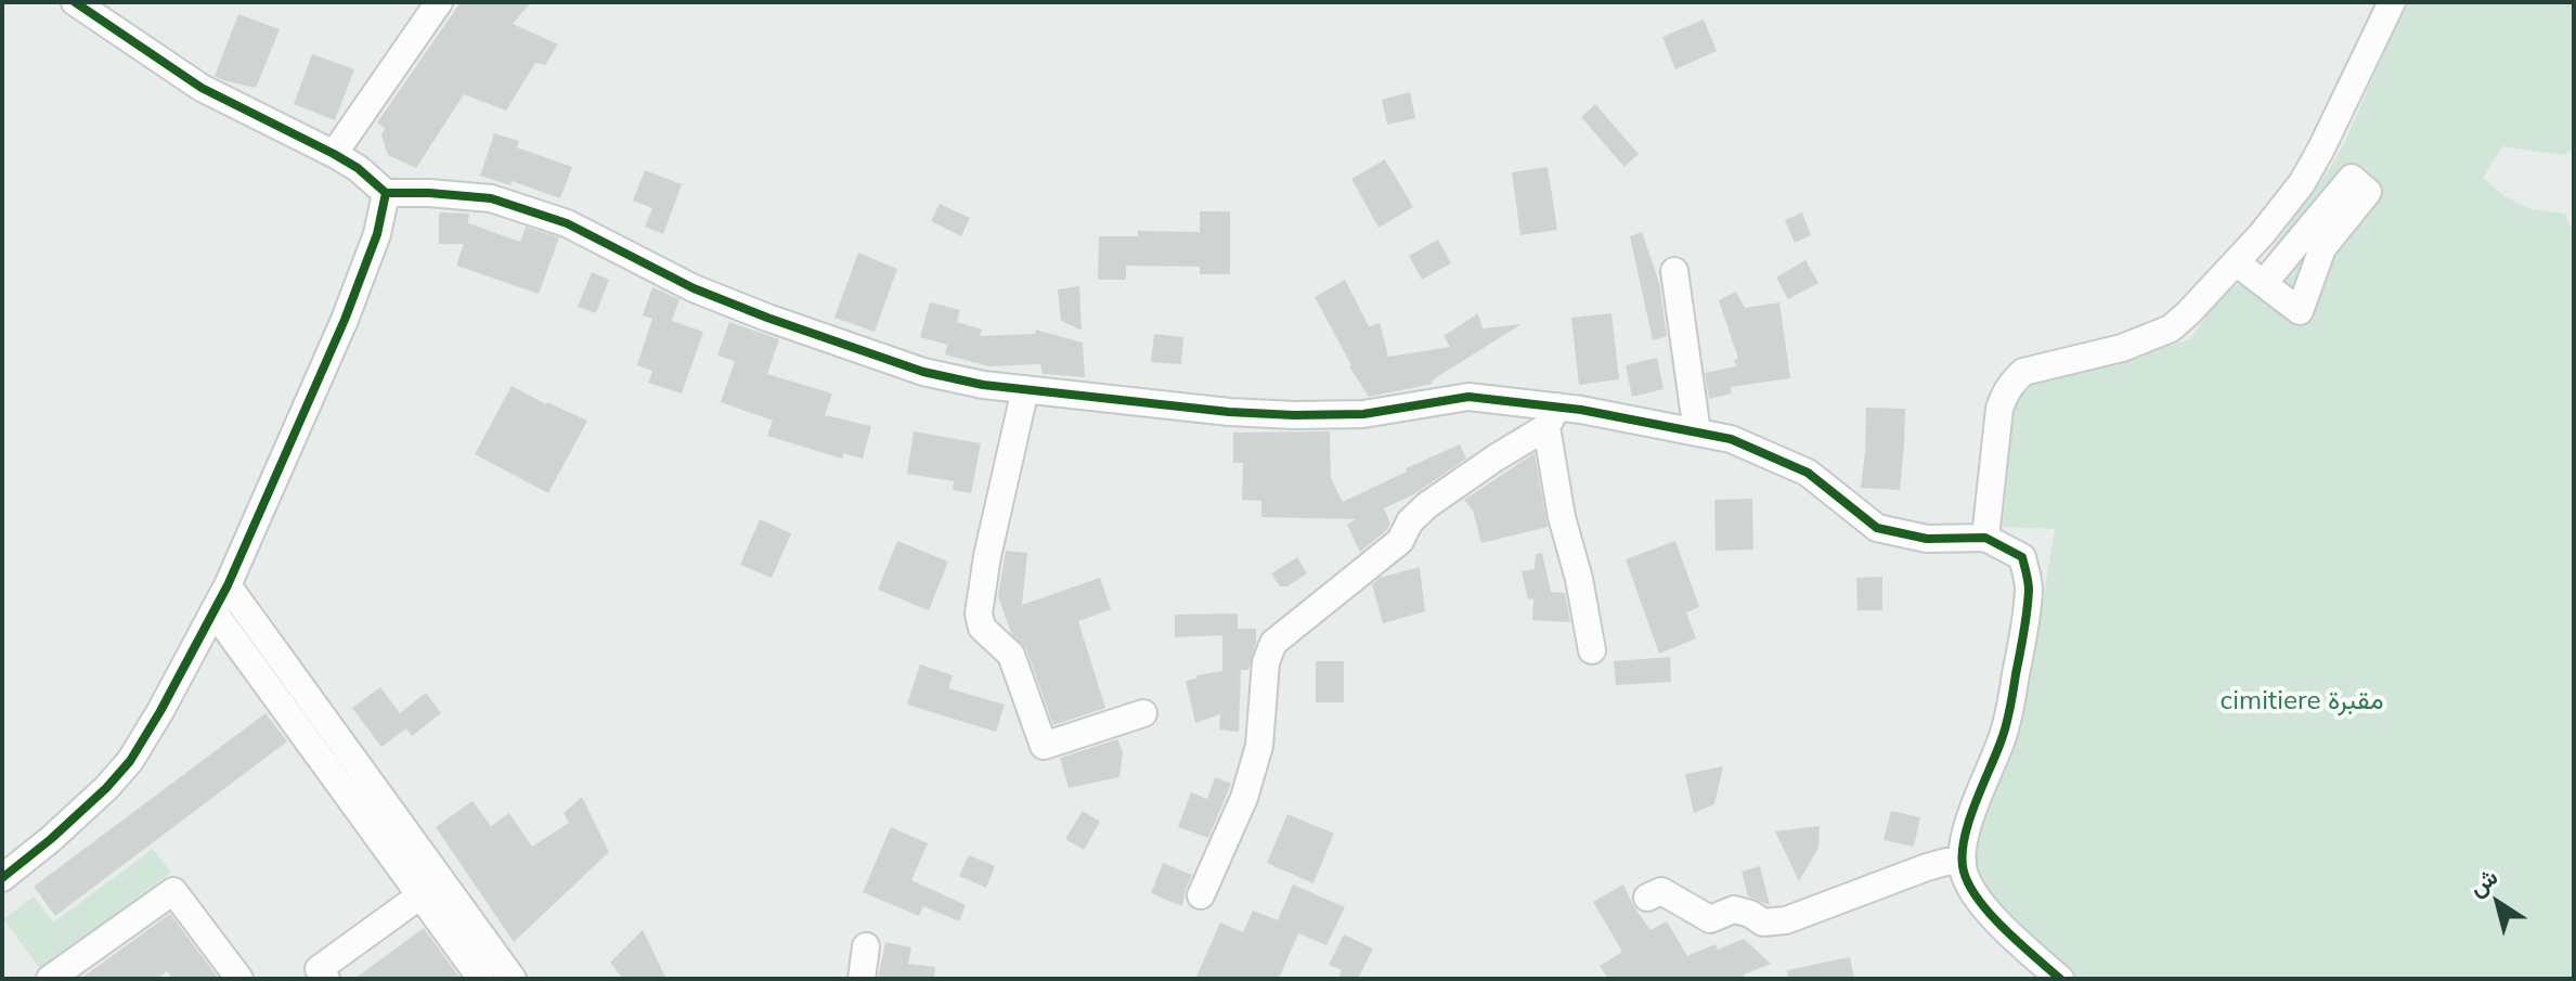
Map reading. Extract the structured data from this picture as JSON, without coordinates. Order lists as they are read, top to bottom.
{
  "parks": ["cimitiere مقبرة"],
  "north": "top left"
}
